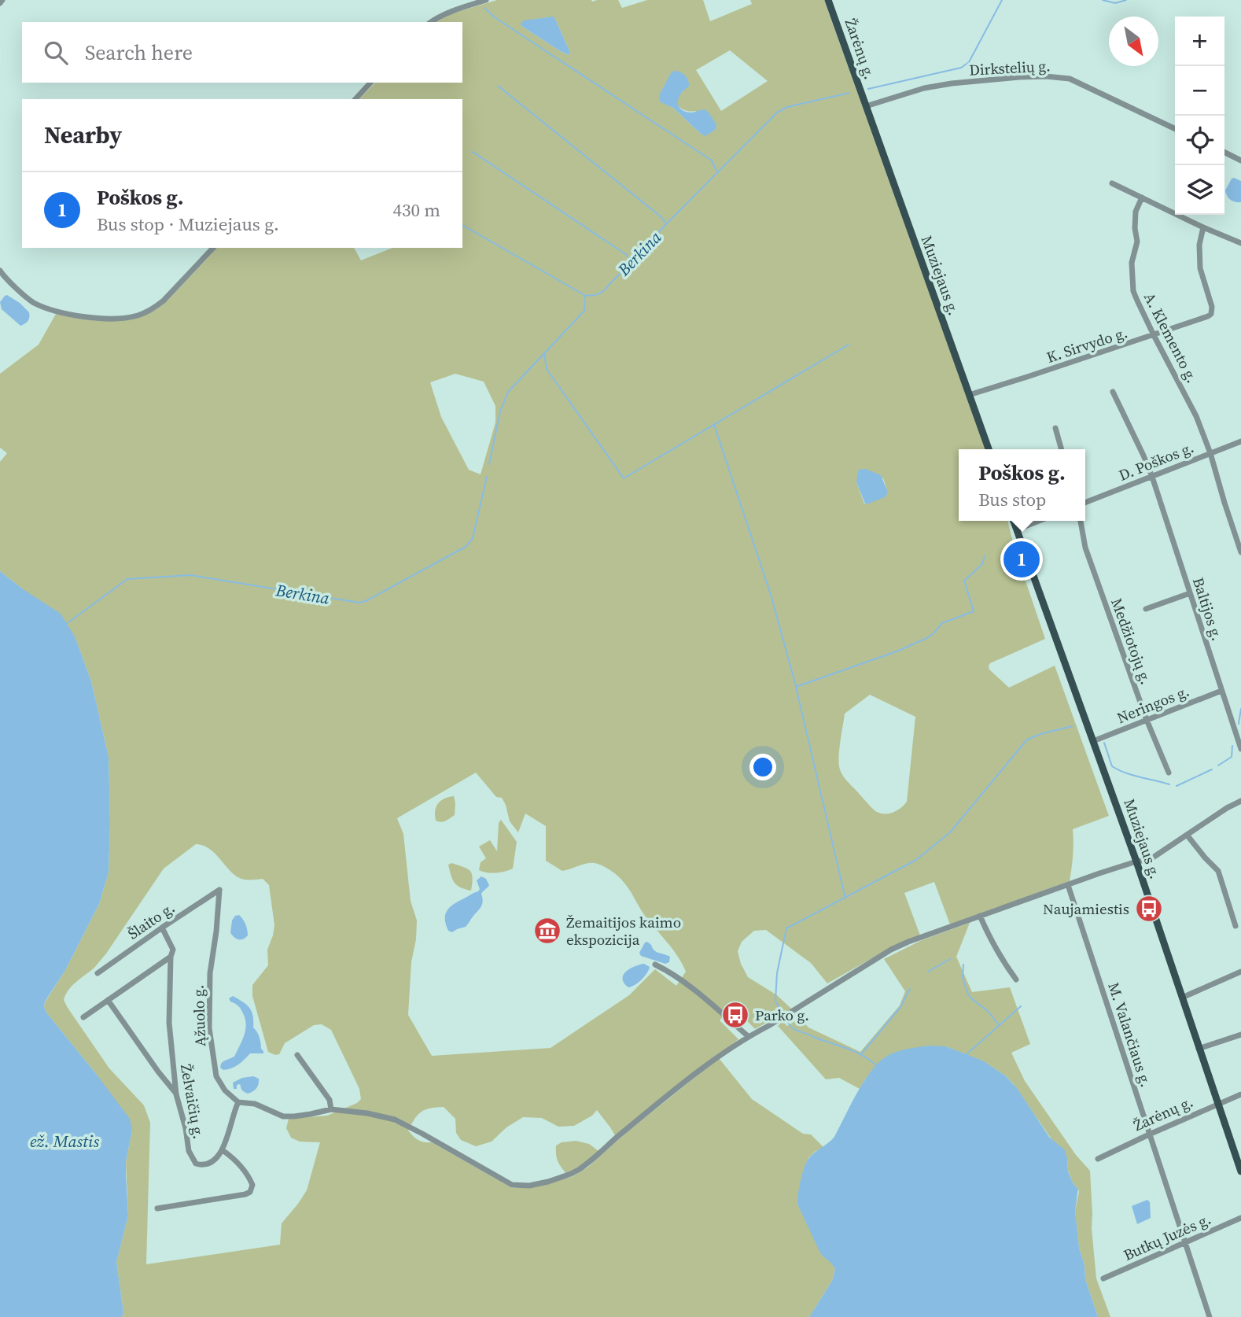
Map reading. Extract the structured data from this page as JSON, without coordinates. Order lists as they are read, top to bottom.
{
  "streets": {
    "main road": ["Žarėnų g.", "Muziejaus g."],
    "street": [
      "Dirkstelių g.",
      "A. Klemento g.",
      "K. Sirvydo g.",
      "D. Poškos g.",
      "Baltijos g.",
      "Medžiotojų g.",
      "Neringos g.",
      "Šlaito g.",
      "Ąžuolo g.",
      "M. Valančiaus g.",
      "Želvaičių g.",
      "Butkų Juzės g."
    ]
  },
  "crossings": [
    ["Žarėnų g.", "Dirkstelių g."],
    ["Žarėnų g.", "Muziejaus g."],
    ["Žarėnų g.", "M. Valančiaus g."],
    ["Dirkstelių g.", "Muziejaus g."],
    ["Muziejaus g.", "K. Sirvydo g."],
    ["Muziejaus g.", "Neringos g."],
    ["A. Klemento g.", "K. Sirvydo g."],
    ["A. Klemento g.", "D. Poškos g."],
    ["D. Poškos g.", "Baltijos g."],
    ["Baltijos g.", "Neringos g."],
    ["Medžiotojų g.", "Neringos g."],
    ["Šlaito g.", "Ąžuolo g."],
    ["Šlaito g.", "Želvaičių g."],
    ["Ąžuolo g.", "Želvaičių g."],
    ["M. Valančiaus g.", "Butkų Juzės g."]
  ],
  "water": ["Berkina", "ež. Mastis"],
  "places": {
    "bus stop": ["Naujamiestis", "Parko g."],
    "museum": ["Žemaitijos kaimo ekspozicija"]
  },
  "north": "bottom right",
  "page": {
    "map_buttons": ["+", "−"],
    "search": "Search here",
    "heading": "Nearby",
    "list": [
      {
        "mark": "1",
        "name": "Poškos g.",
        "note": "Bus stop · Muziejaus g.",
        "value": "430 m"
      }
    ],
    "popup": ["Poškos g.", "Bus stop"],
    "pins": "1"
  }
}
